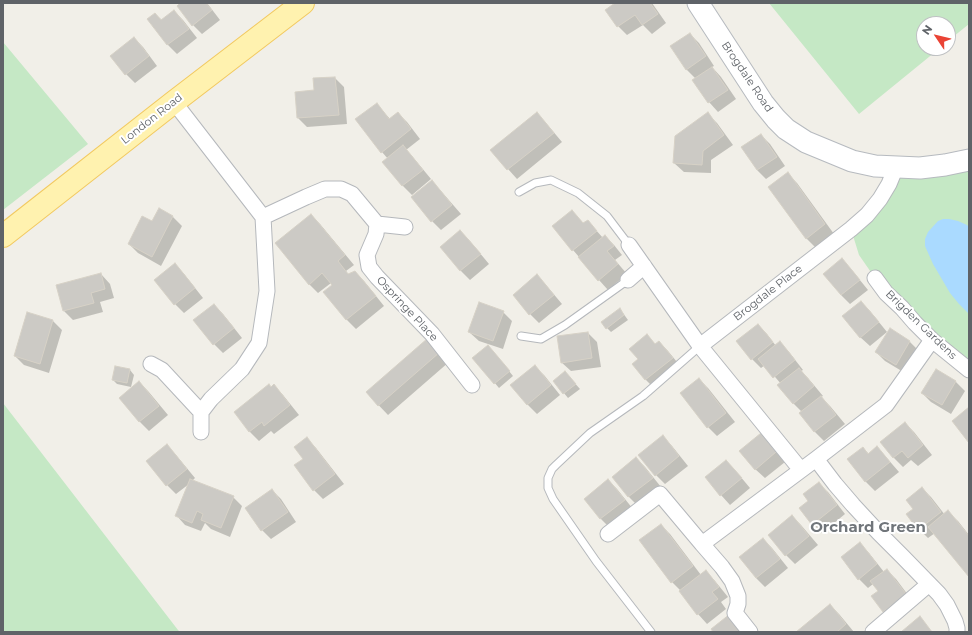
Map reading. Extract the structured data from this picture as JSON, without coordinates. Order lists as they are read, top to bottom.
{
  "streets": {
    "main road": ["London Road"],
    "street": [
      "Brogdale Road",
      "Brogdale Place",
      "Ospringe Place",
      "Brigden Gardens"
    ]
  },
  "crossings": [
    ["Brogdale Road", "Brogdale Place"]
  ],
  "districts": ["Orchard Green"],
  "north": "top left"
}
